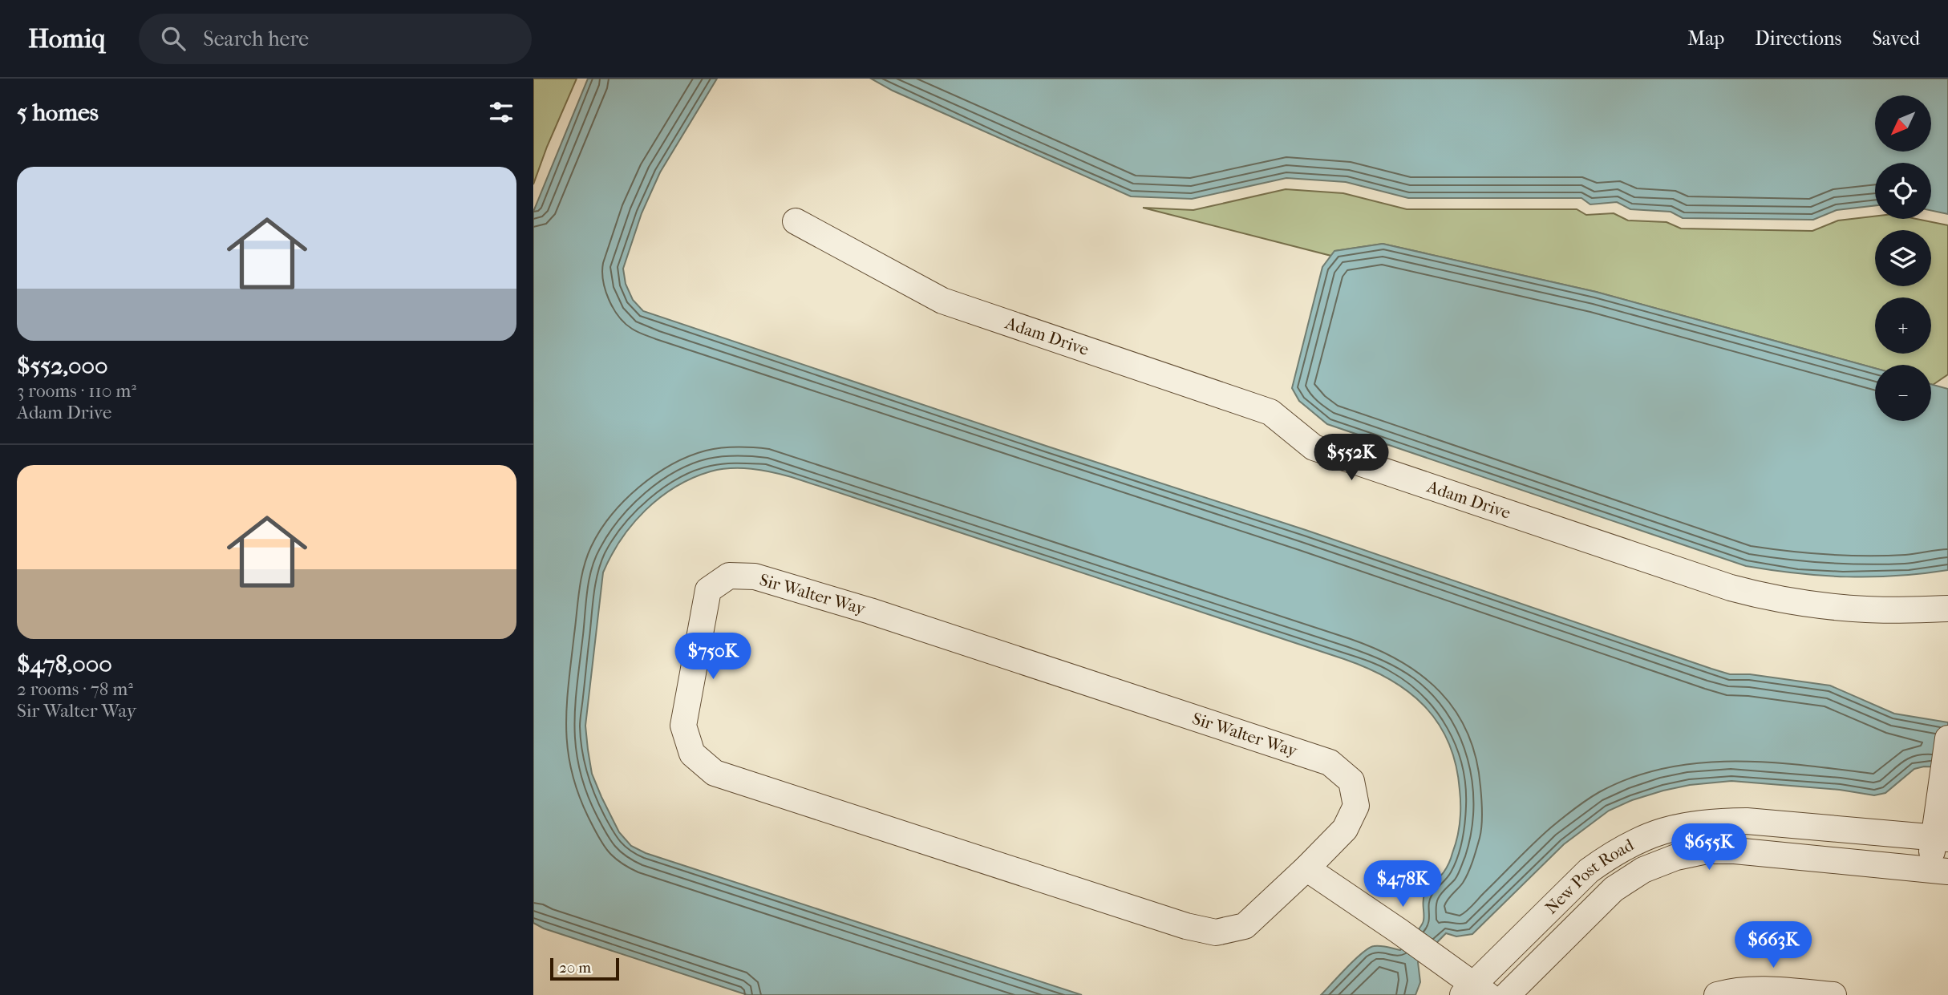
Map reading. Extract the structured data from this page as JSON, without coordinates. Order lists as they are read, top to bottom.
{
  "streets": {
    "street": ["Adam Drive", "Sir Walter Way", "New Post Road"]
  },
  "scale_bar": "20 m",
  "north": "bottom left",
  "page": {
    "header": "Homiq",
    "search": "Search here",
    "nav": ["Map", "Directions", "Saved"],
    "heading": "5 homes",
    "map_buttons": ["+", "−"],
    "list": [
      {
        "name": "$552,000",
        "note": "3 rooms · 110 m² · Adam Drive"
      },
      {
        "name": "$478,000",
        "note": "2 rooms · 78 m² · Sir Walter Way"
      }
    ],
    "price": [
      "$552K",
      "$750K",
      "$655K",
      "$478K",
      "$663K"
    ],
    "scale": "20 m"
  }
}
